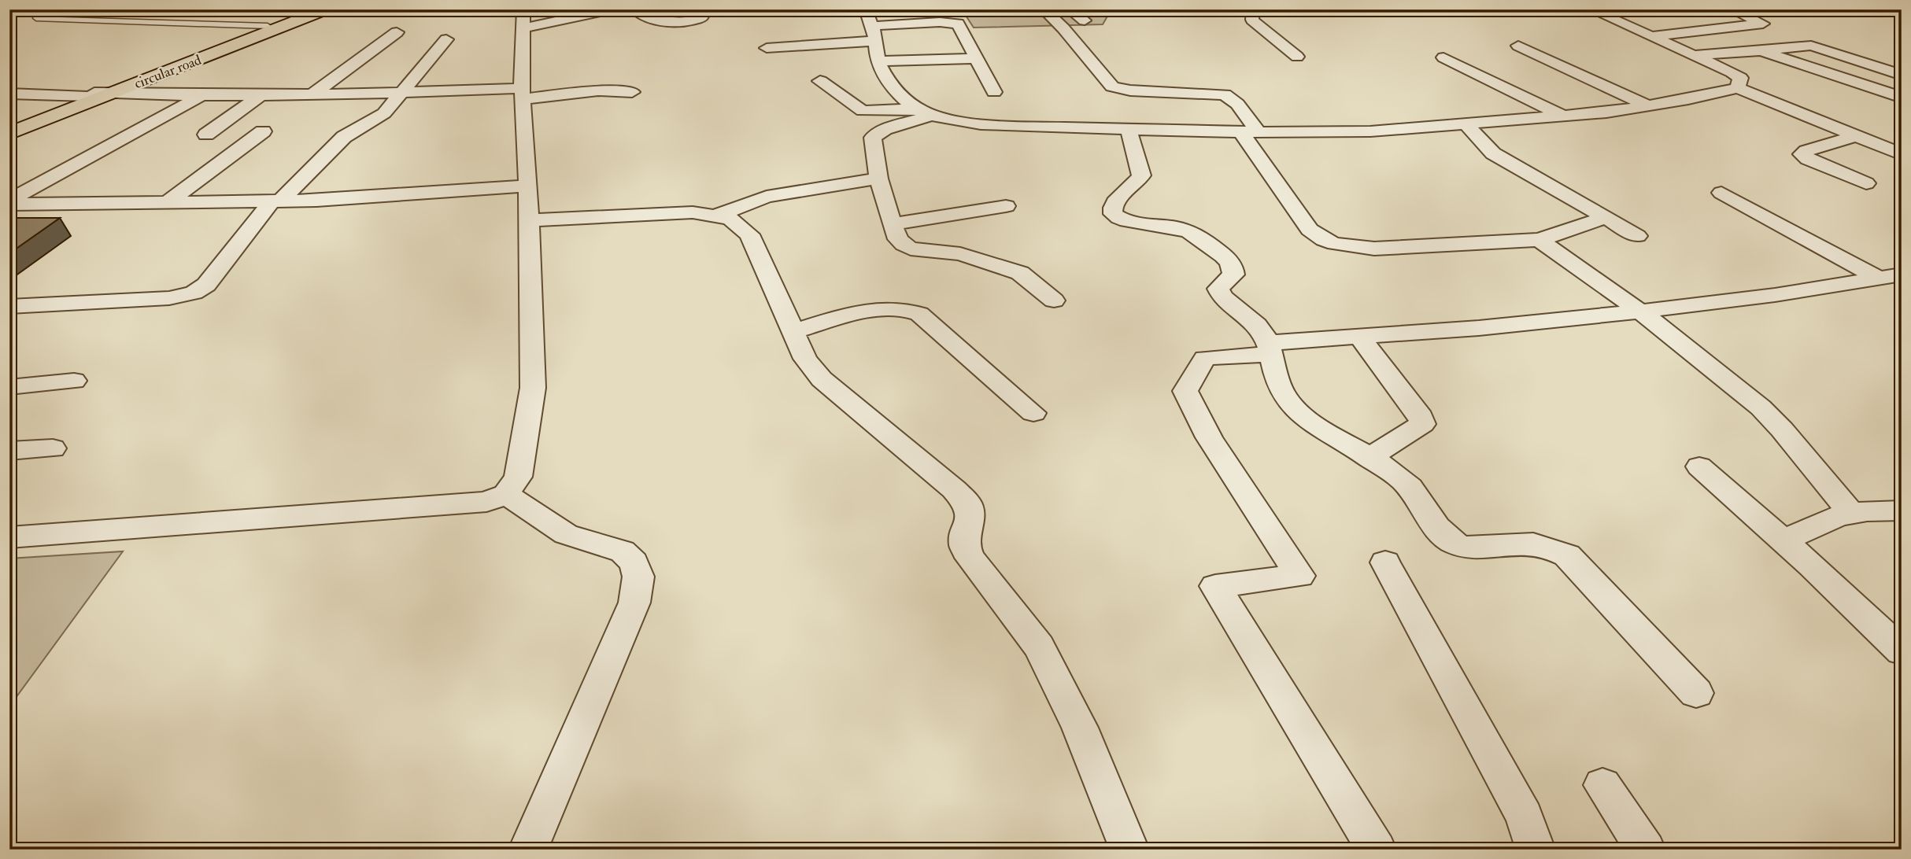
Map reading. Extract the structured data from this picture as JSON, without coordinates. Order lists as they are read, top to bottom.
{
  "streets": {
    "main road": ["circular road"]
  }
}
